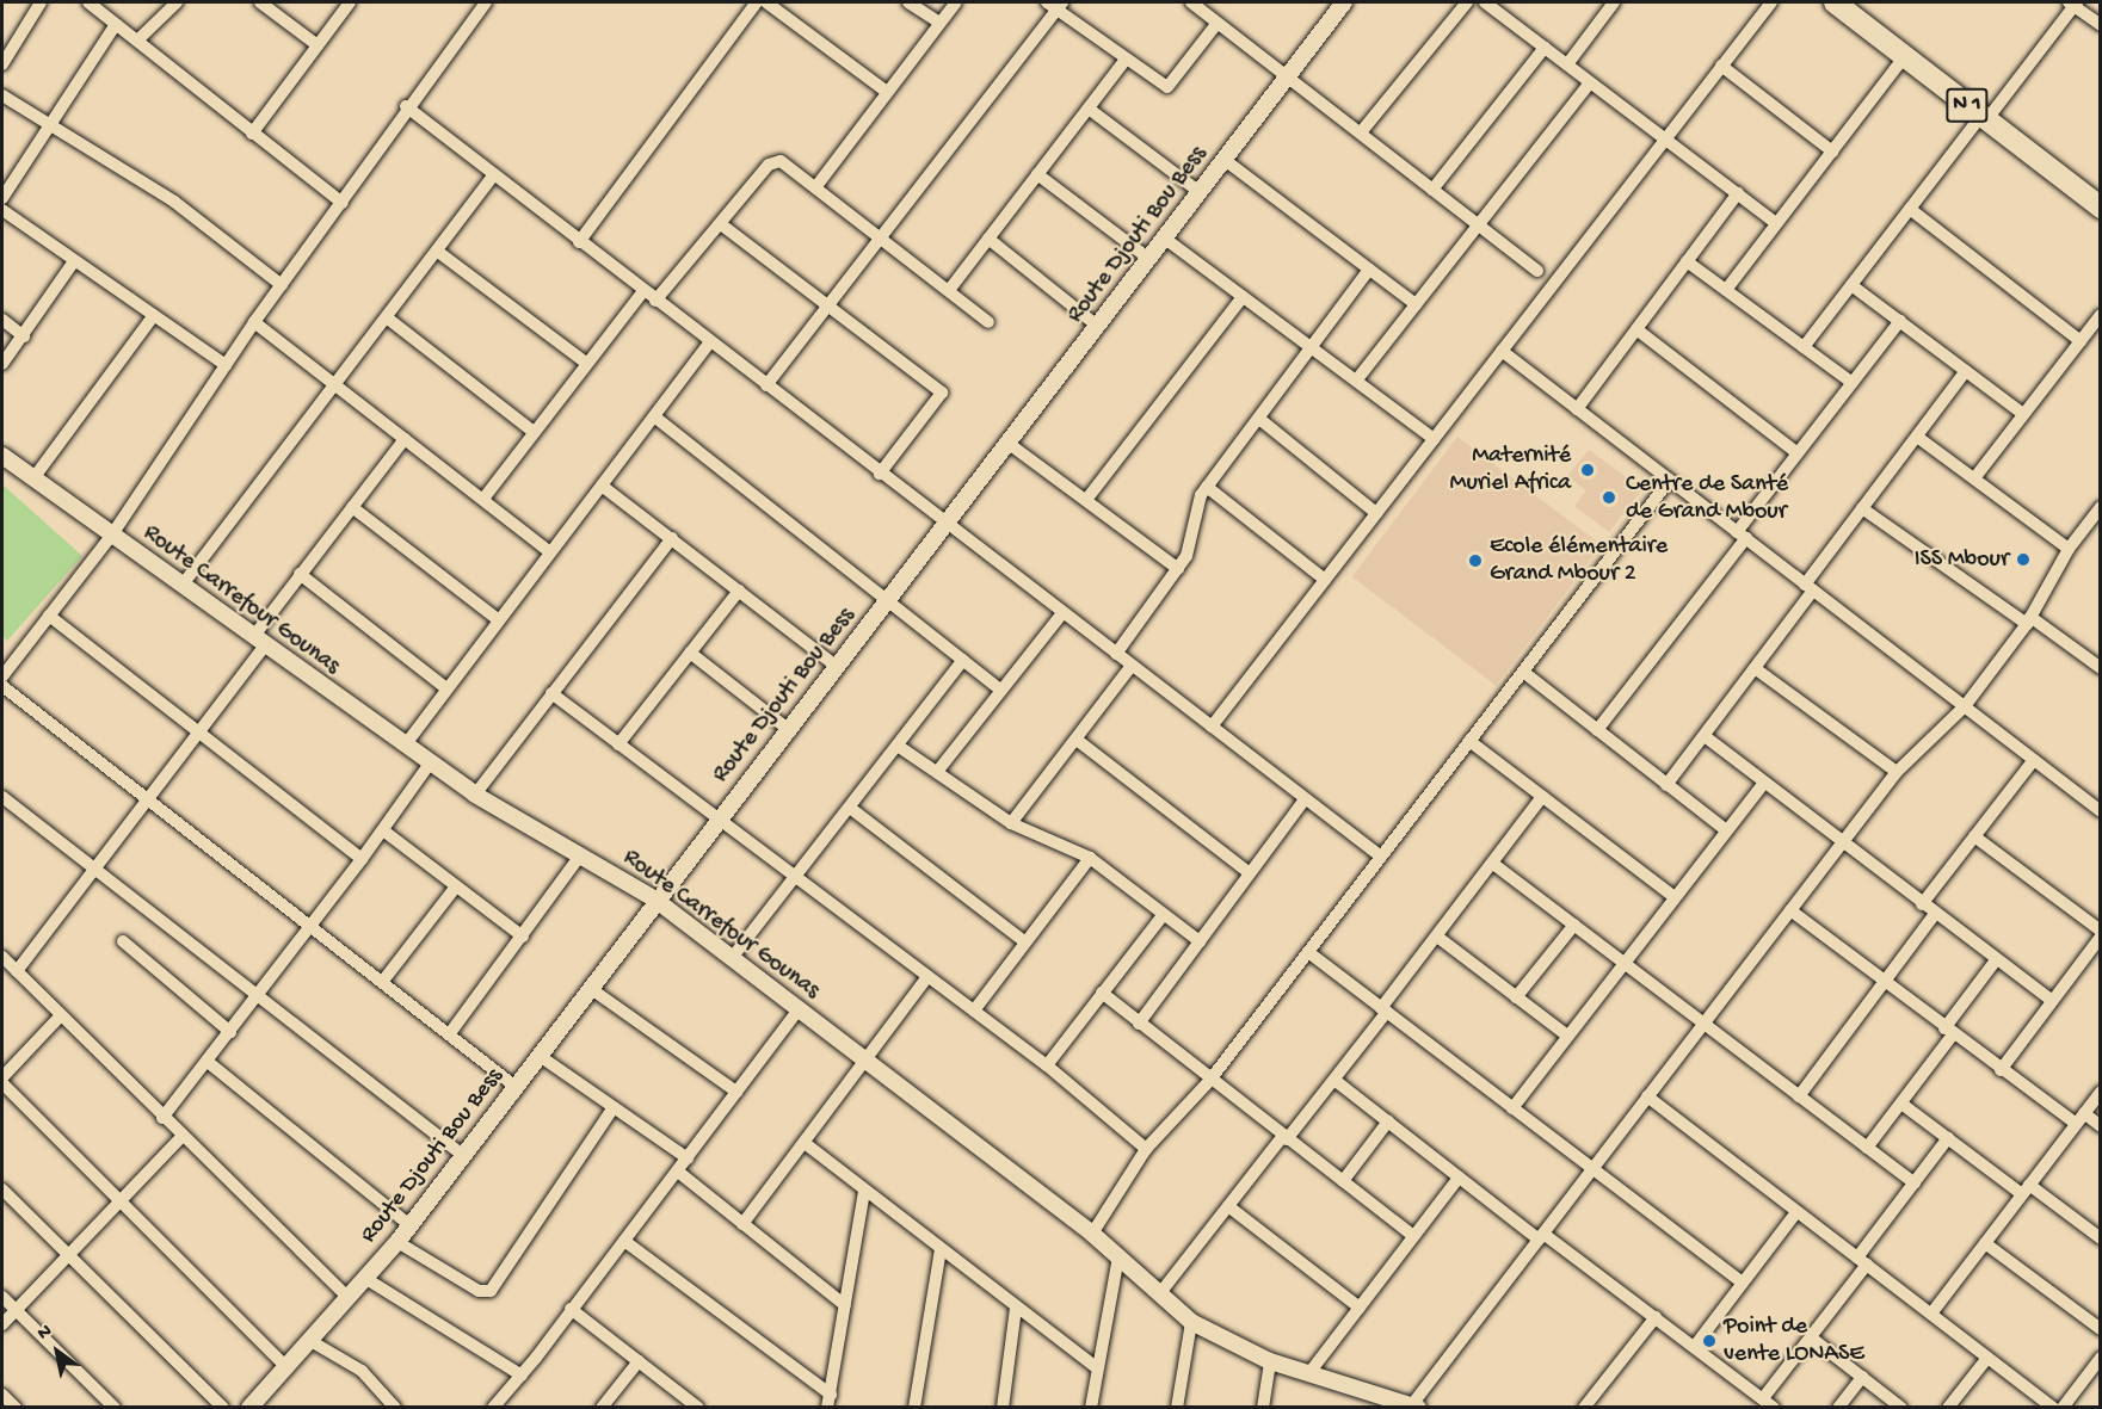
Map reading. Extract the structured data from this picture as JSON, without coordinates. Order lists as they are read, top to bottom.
{
  "streets": {
    "highway": ["N 1"],
    "main road": ["Route Djouti Bou Bess", "Route Carrefour Gounas"]
  },
  "crossings": [
    ["Route Djouti Bou Bess", "Route Carrefour Gounas"]
  ],
  "places": [
    "Maternité Muriel Africa",
    "Centre de Santé de Grand Mbour",
    "ISS Mbour",
    "Ecole élémentaire Grand Mbour 2",
    "Point de vente LONASE"
  ],
  "north": "top left"
}
